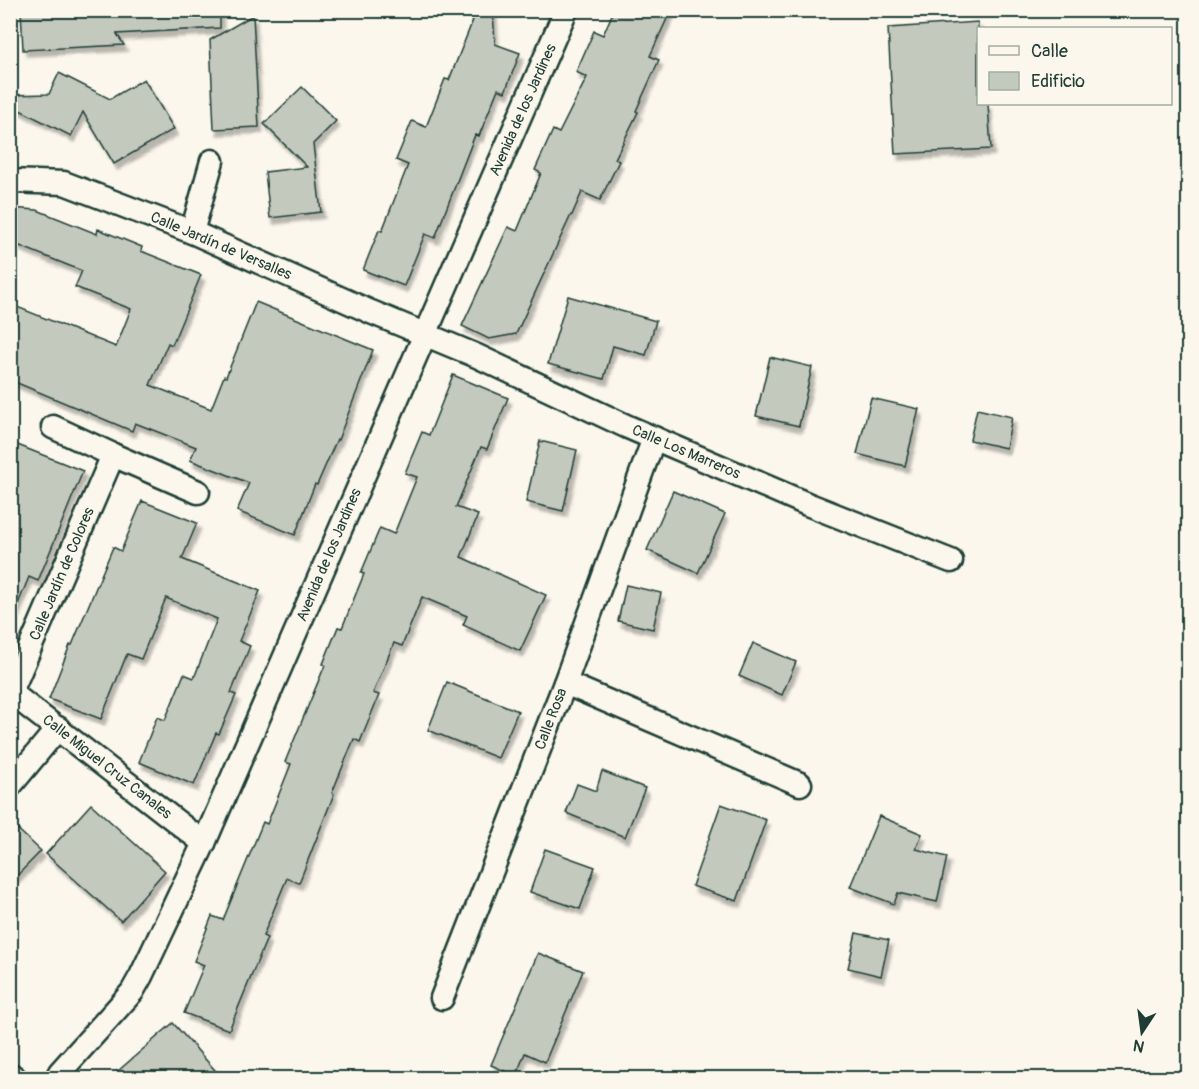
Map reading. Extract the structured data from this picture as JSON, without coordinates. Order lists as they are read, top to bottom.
{
  "streets": {
    "street": [
      "Avenida de los Jardines",
      "Calle Jardín de Versalles",
      "Calle Los Marreros",
      "Calle Jardín de Colores",
      "Calle Rosa",
      "Calle Miguel Cruz Canales"
    ]
  },
  "crossings": [
    ["Avenida de los Jardines", "Calle Jardín de Versalles"],
    ["Avenida de los Jardines", "Calle Los Marreros"],
    ["Avenida de los Jardines", "Calle Miguel Cruz Canales"],
    ["Calle Jardín de Versalles", "Calle Los Marreros"],
    ["Calle Los Marreros", "Calle Rosa"],
    ["Calle Jardín de Colores", "Calle Miguel Cruz Canales"]
  ],
  "legend": ["Calle", "Edificio"],
  "north": "bottom"
}
